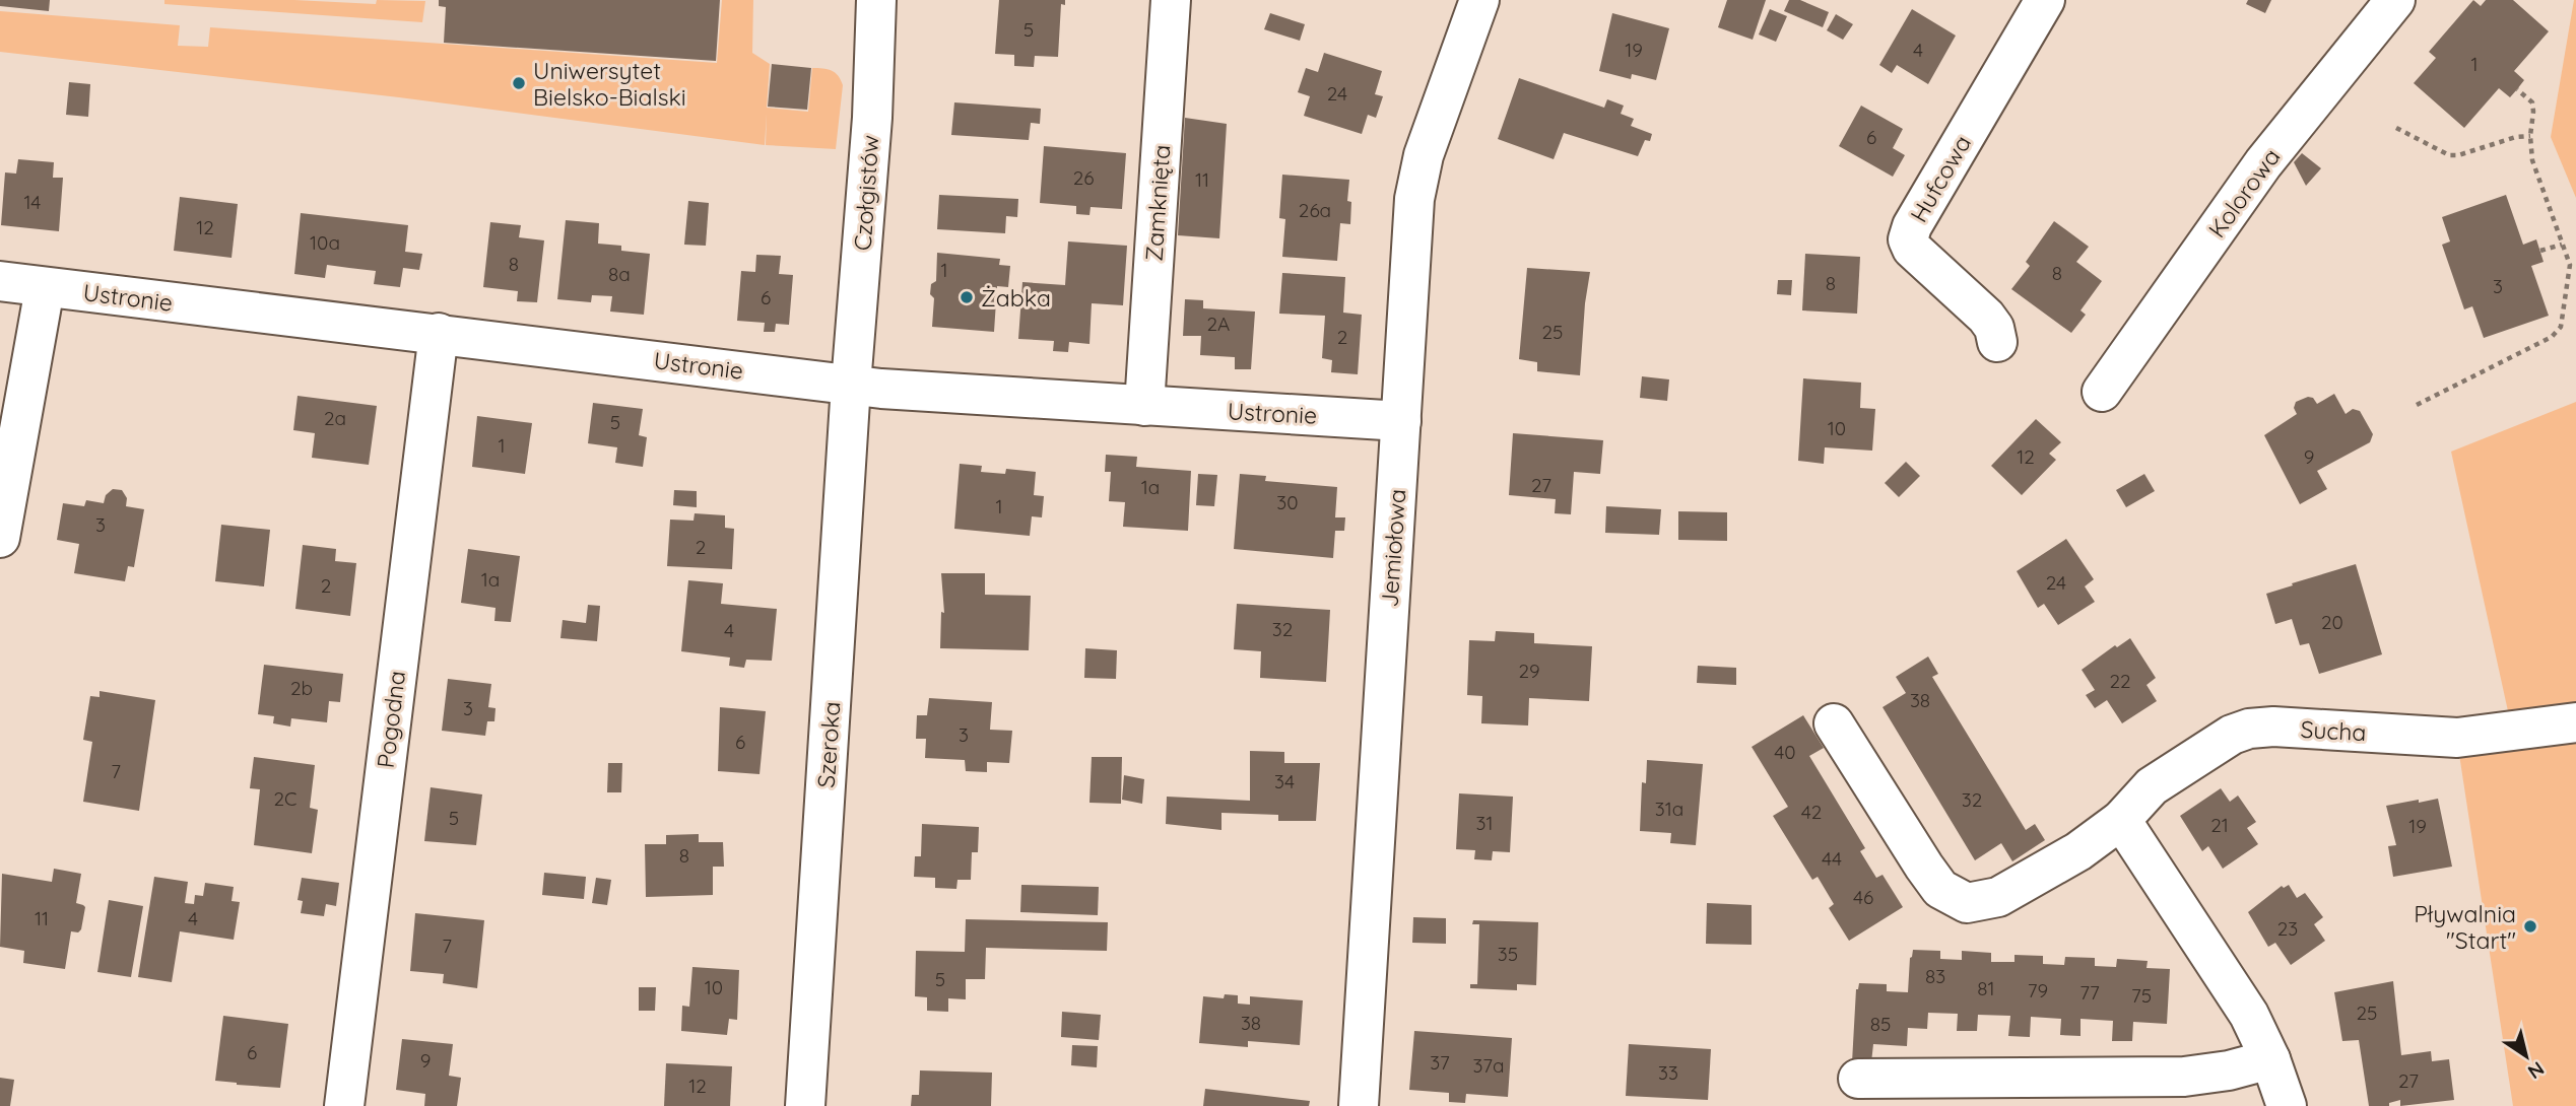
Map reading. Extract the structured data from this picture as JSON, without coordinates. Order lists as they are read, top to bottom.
{
  "streets": {
    "street": [
      "Hufcowa",
      "Czołgistów",
      "Kolorowa",
      "Zamknięta",
      "Ustronie",
      "Jemiołowa",
      "Pogodna",
      "Sucha",
      "Szeroka"
    ]
  },
  "crossings": [
    ["Czołgistów", "Ustronie"],
    ["Czołgistów", "Szeroka"],
    ["Zamknięta", "Ustronie"],
    ["Ustronie", "Jemiołowa"],
    ["Ustronie", "Pogodna"],
    ["Ustronie", "Szeroka"]
  ],
  "places": ["Uniwersytet Bielsko-Bialski", "Żabka", "Pływalnia \"Start\""],
  "house_numbers": [
    "5",
    "19",
    "4",
    "1",
    "24",
    "6",
    "26",
    "11",
    "14",
    "26a",
    "12",
    "10a",
    "8",
    "1",
    "8",
    "8a",
    "8",
    "3",
    "6",
    "2A",
    "25",
    "2",
    "2a",
    "5",
    "10",
    "1",
    "12",
    "9",
    "27",
    "1a",
    "30",
    "1",
    "3",
    "2",
    "1a",
    "24",
    "2",
    "20",
    "32",
    "4",
    "29",
    "22",
    "2b",
    "38",
    "3",
    "3",
    "6",
    "40",
    "7",
    "34",
    "2C",
    "32",
    "31a",
    "42",
    "5",
    "31",
    "21",
    "19",
    "8",
    "44",
    "46",
    "11",
    "4",
    "23",
    "7",
    "35",
    "83",
    "5",
    "10",
    "81",
    "79",
    "77",
    "75",
    "25",
    "38",
    "85",
    "6",
    "9",
    "37",
    "37a",
    "33",
    "27",
    "12"
  ],
  "north": "bottom right"
}
